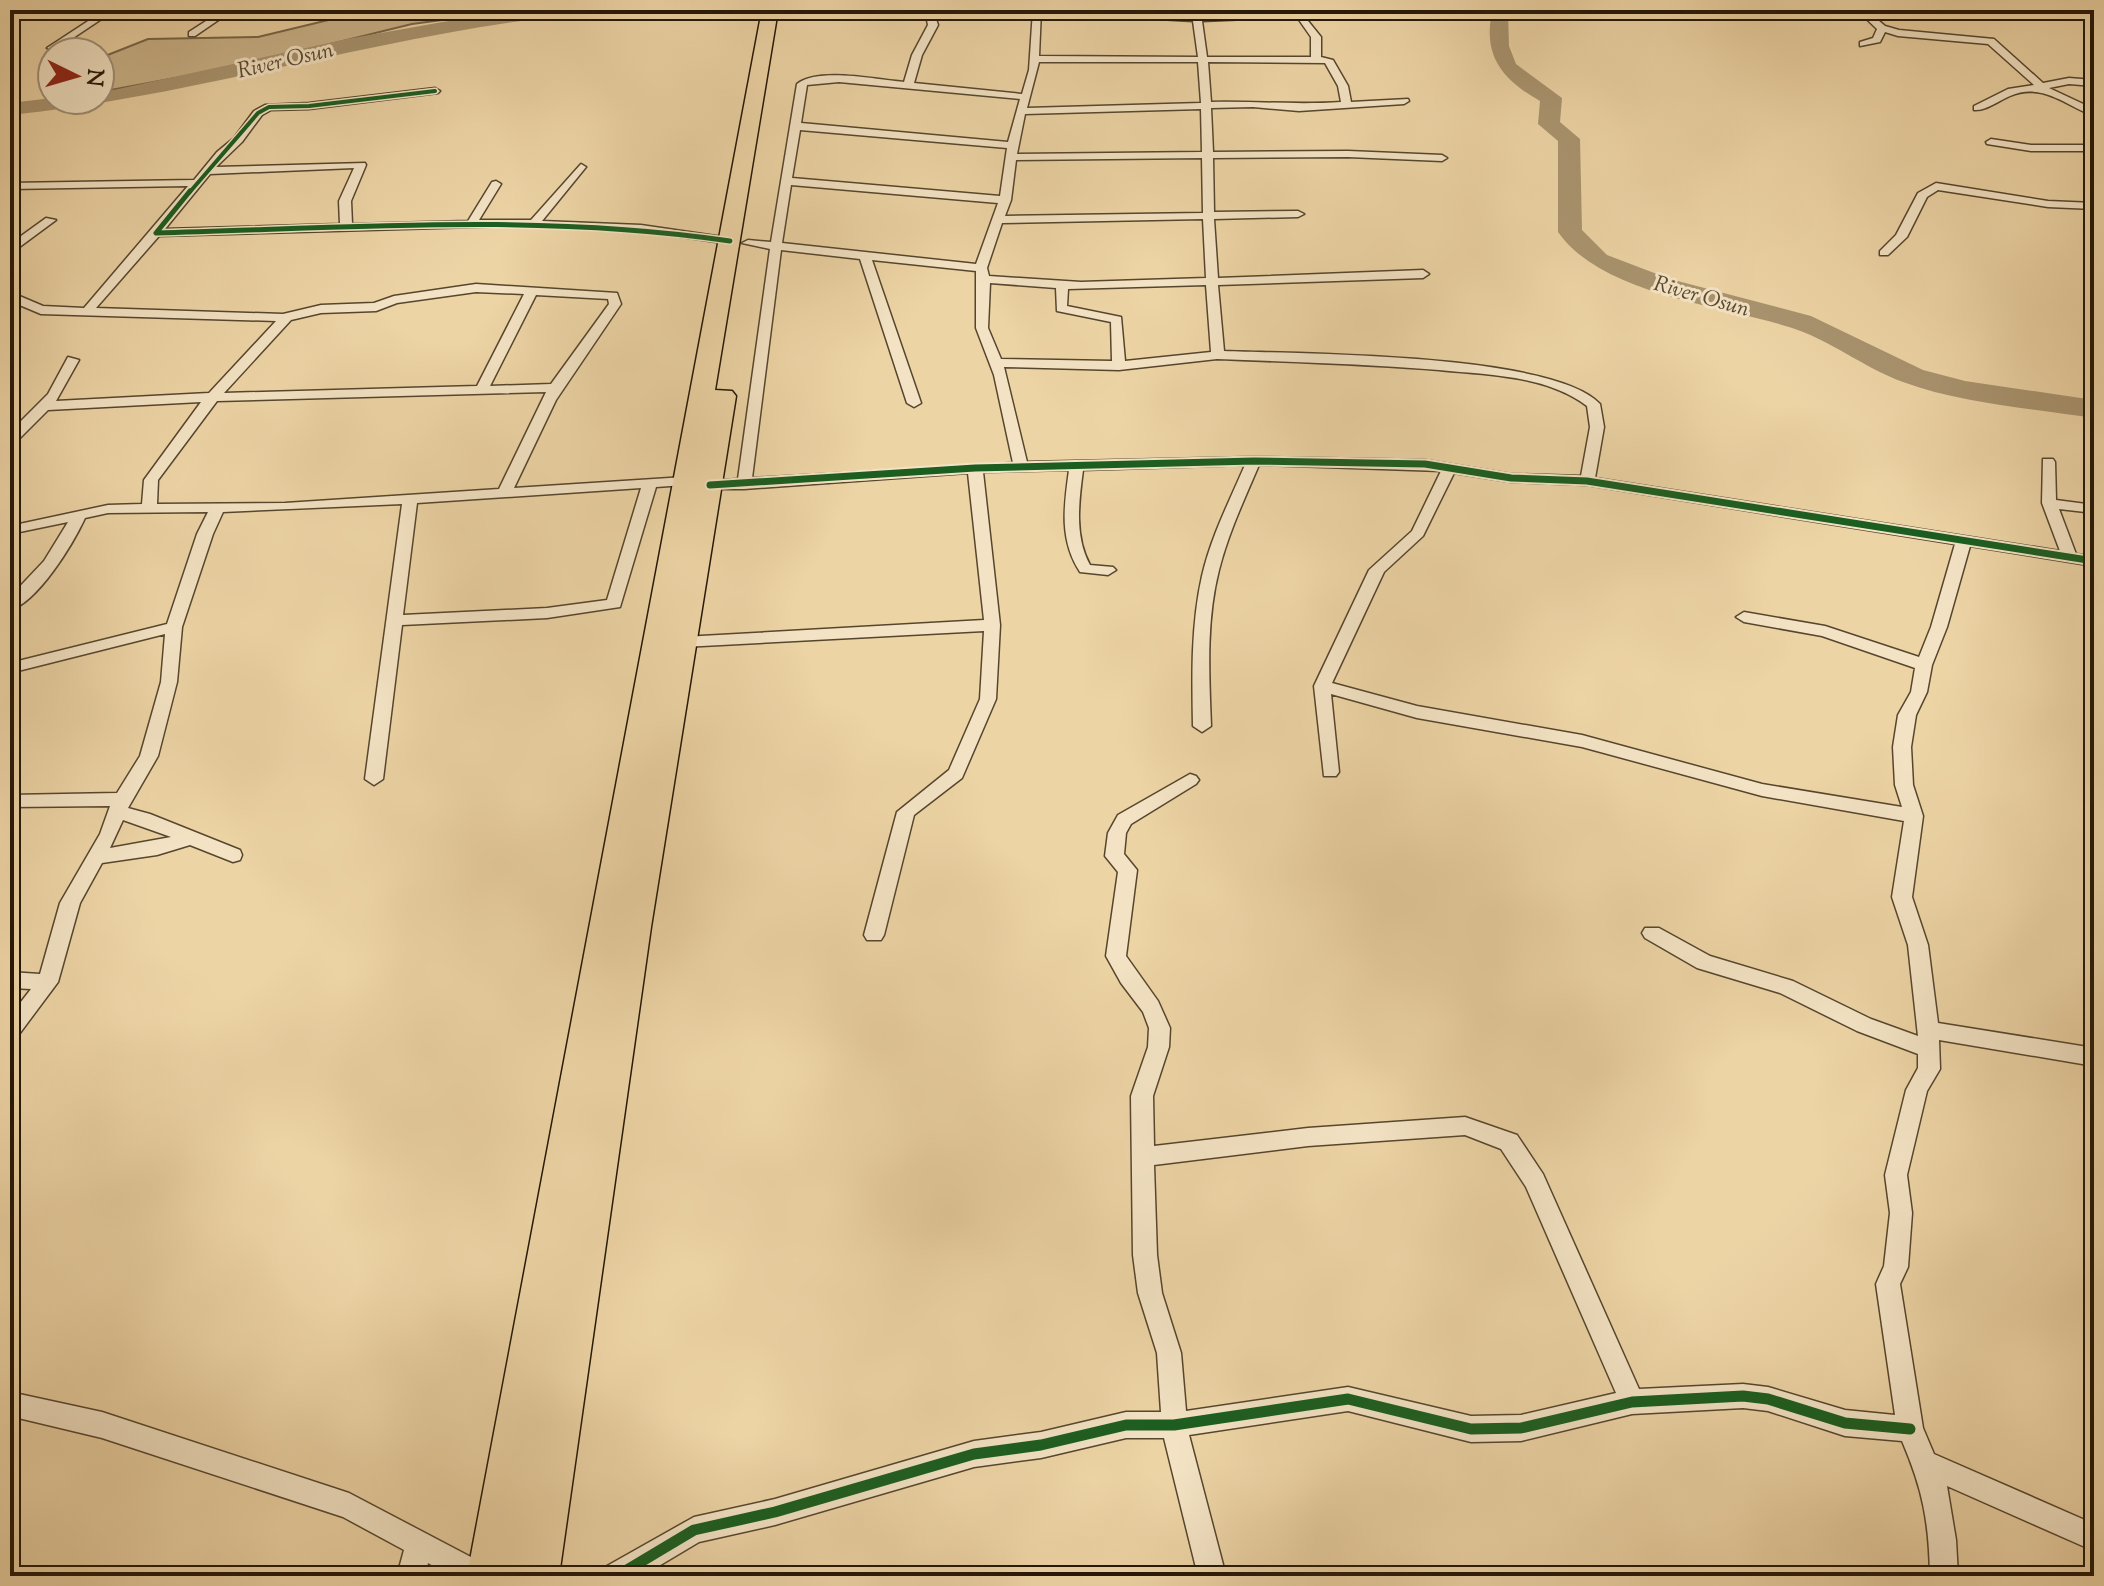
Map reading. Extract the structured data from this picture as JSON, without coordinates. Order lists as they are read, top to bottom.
{
  "water": ["River Osun"],
  "north": "right"
}
